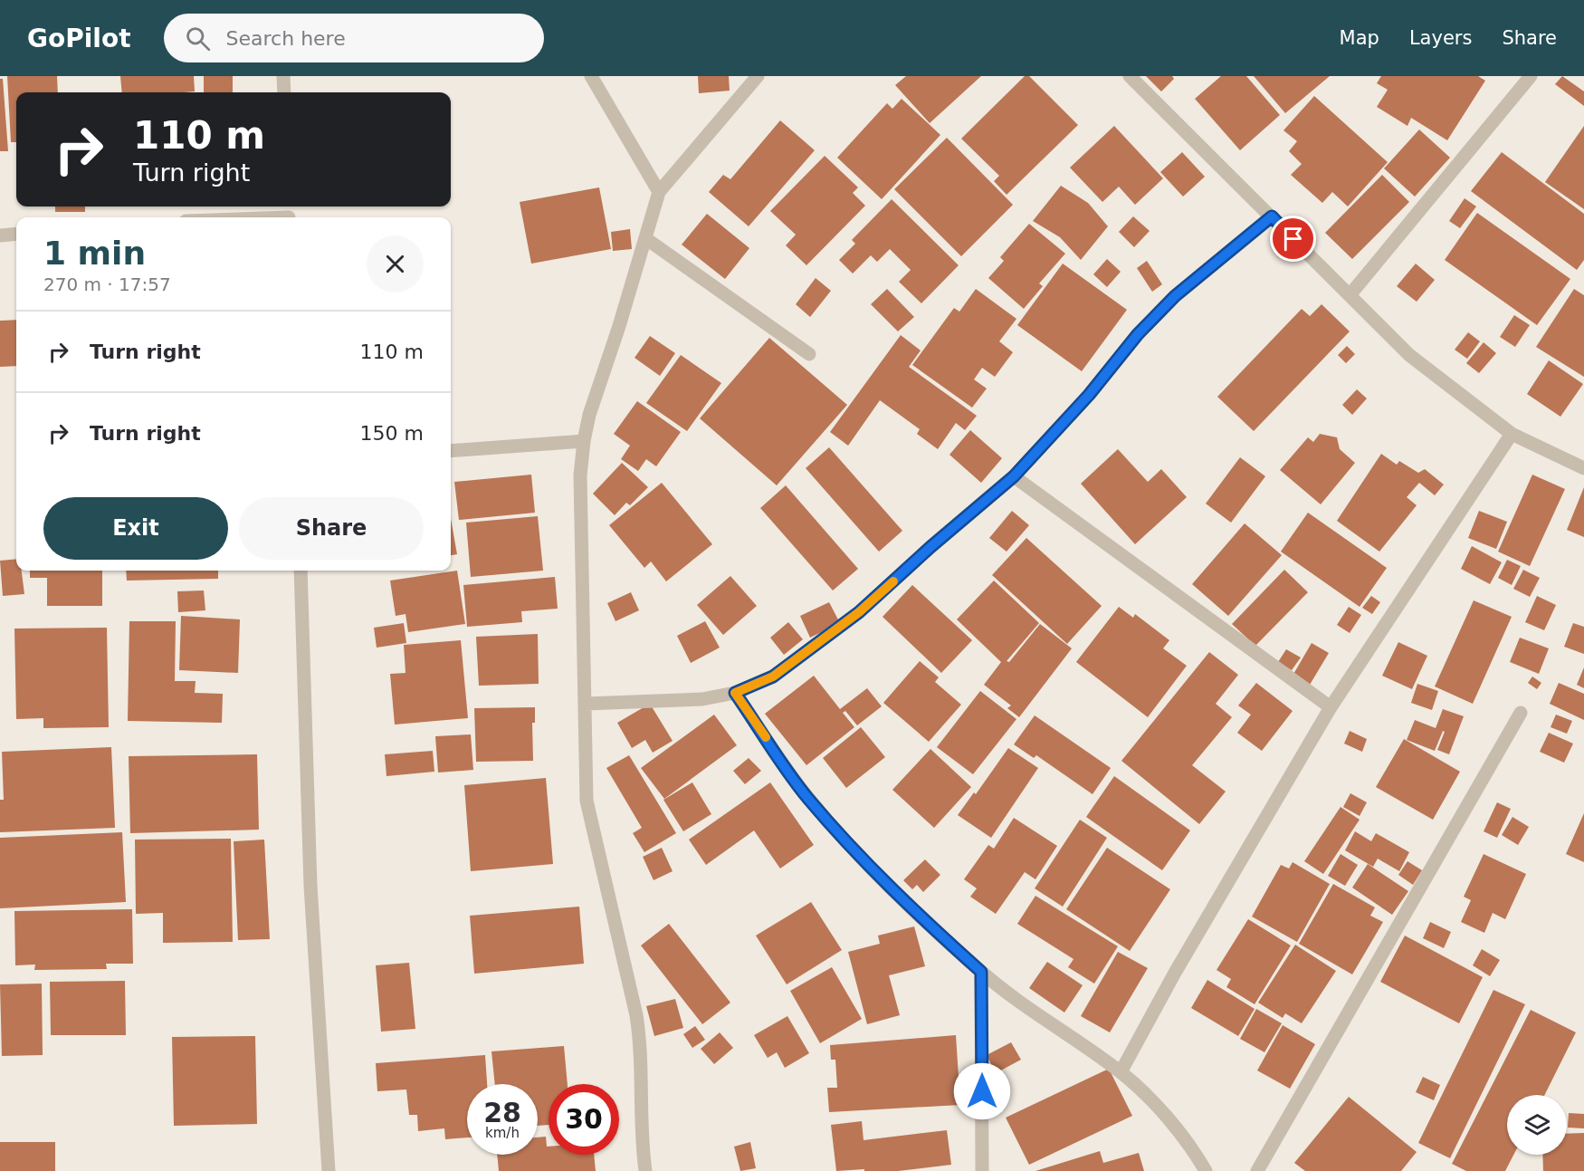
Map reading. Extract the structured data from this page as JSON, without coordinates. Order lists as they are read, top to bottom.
{
  "page": {
    "header": "GoPilot",
    "search": "Search here",
    "nav": ["Map", "Layers", "Share"],
    "turn": ["110 m", "Turn right"],
    "heading": ["1 min", "270 m · 17:57"],
    "list": [
      {
        "name": "Turn right",
        "value": "110 m"
      },
      {
        "name": "Turn right",
        "value": "150 m"
      }
    ],
    "buttons": ["Exit", "Share"],
    "speed": "28 km/h",
    "limit": "30"
  }
}
